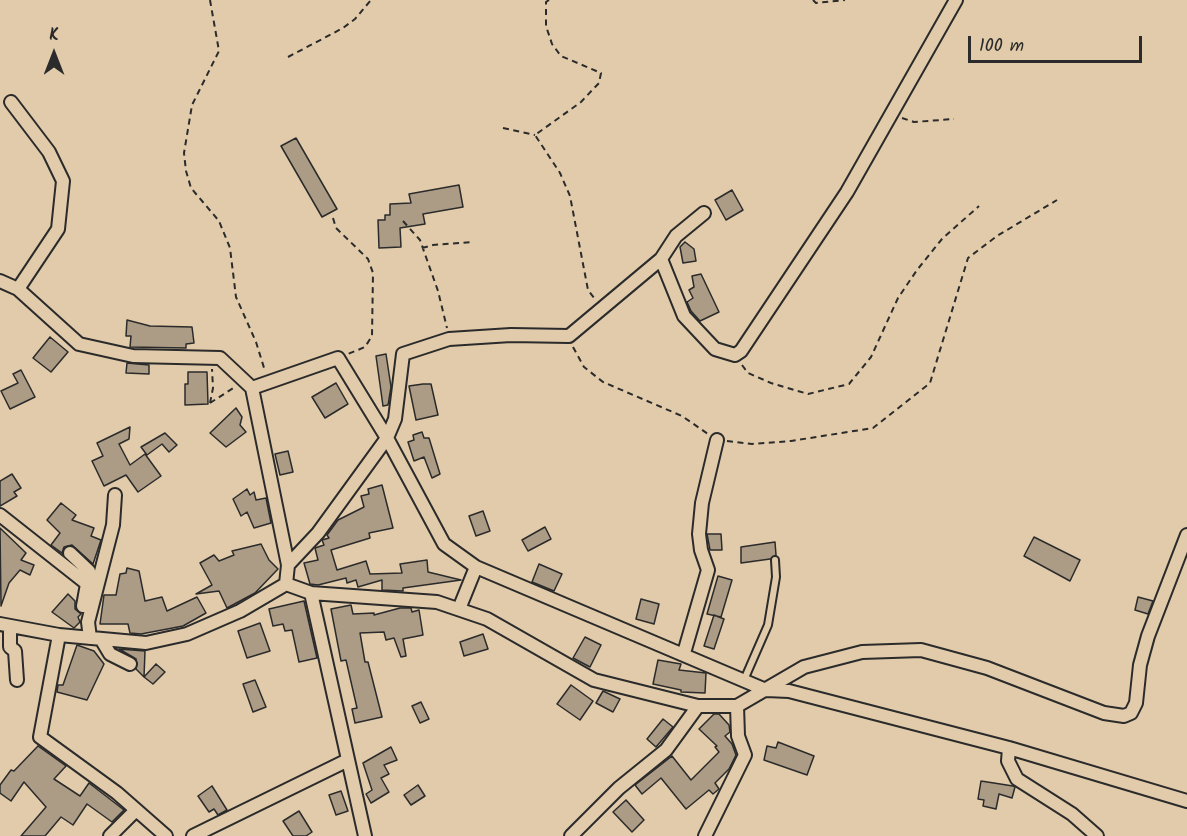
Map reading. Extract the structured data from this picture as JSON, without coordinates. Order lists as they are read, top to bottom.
{
  "scale_bar": "100 m",
  "north": "top"
}
